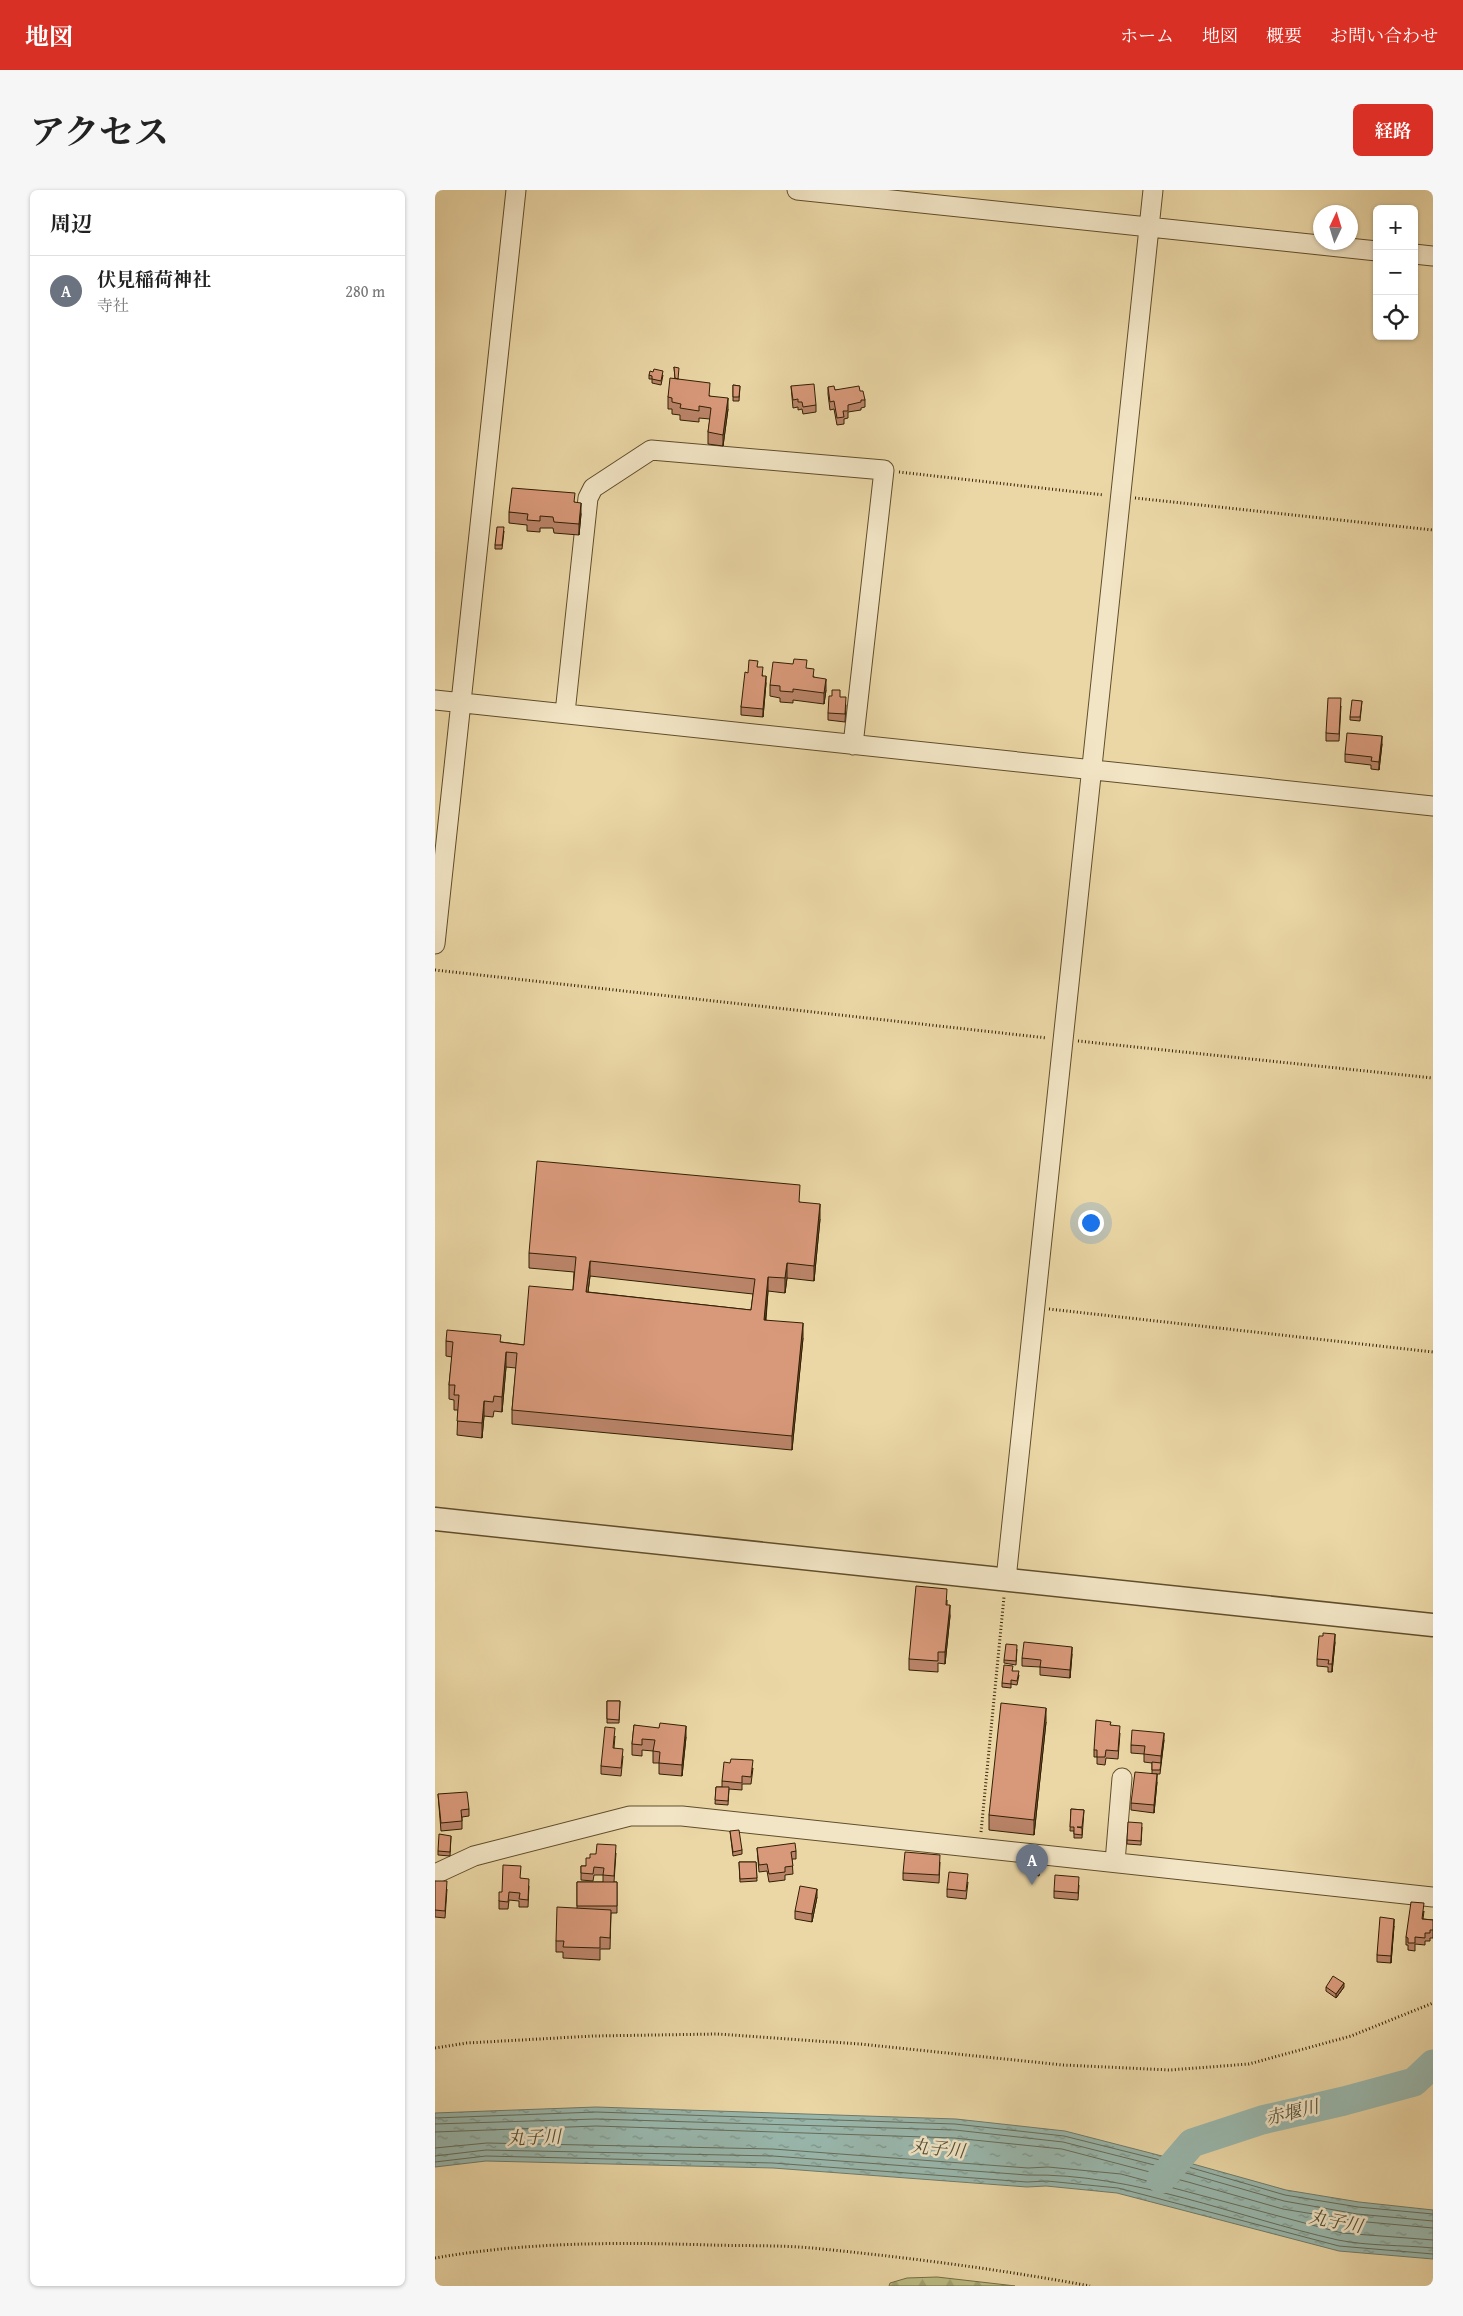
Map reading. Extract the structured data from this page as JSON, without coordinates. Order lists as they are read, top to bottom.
{
  "water": ["赤堰川", "丸子川"],
  "north": "top",
  "page": {
    "header": "地図",
    "nav": [
      "ホーム",
      "地図",
      "概要",
      "お問い合わせ"
    ],
    "title": "アクセス",
    "buttons": "経路",
    "heading": "周辺",
    "map_buttons": ["+", "−"],
    "list": [
      {
        "mark": "A",
        "name": "伏見稲荷神社",
        "note": "寺社",
        "value": "280 m"
      }
    ],
    "pins": "A"
  }
}
